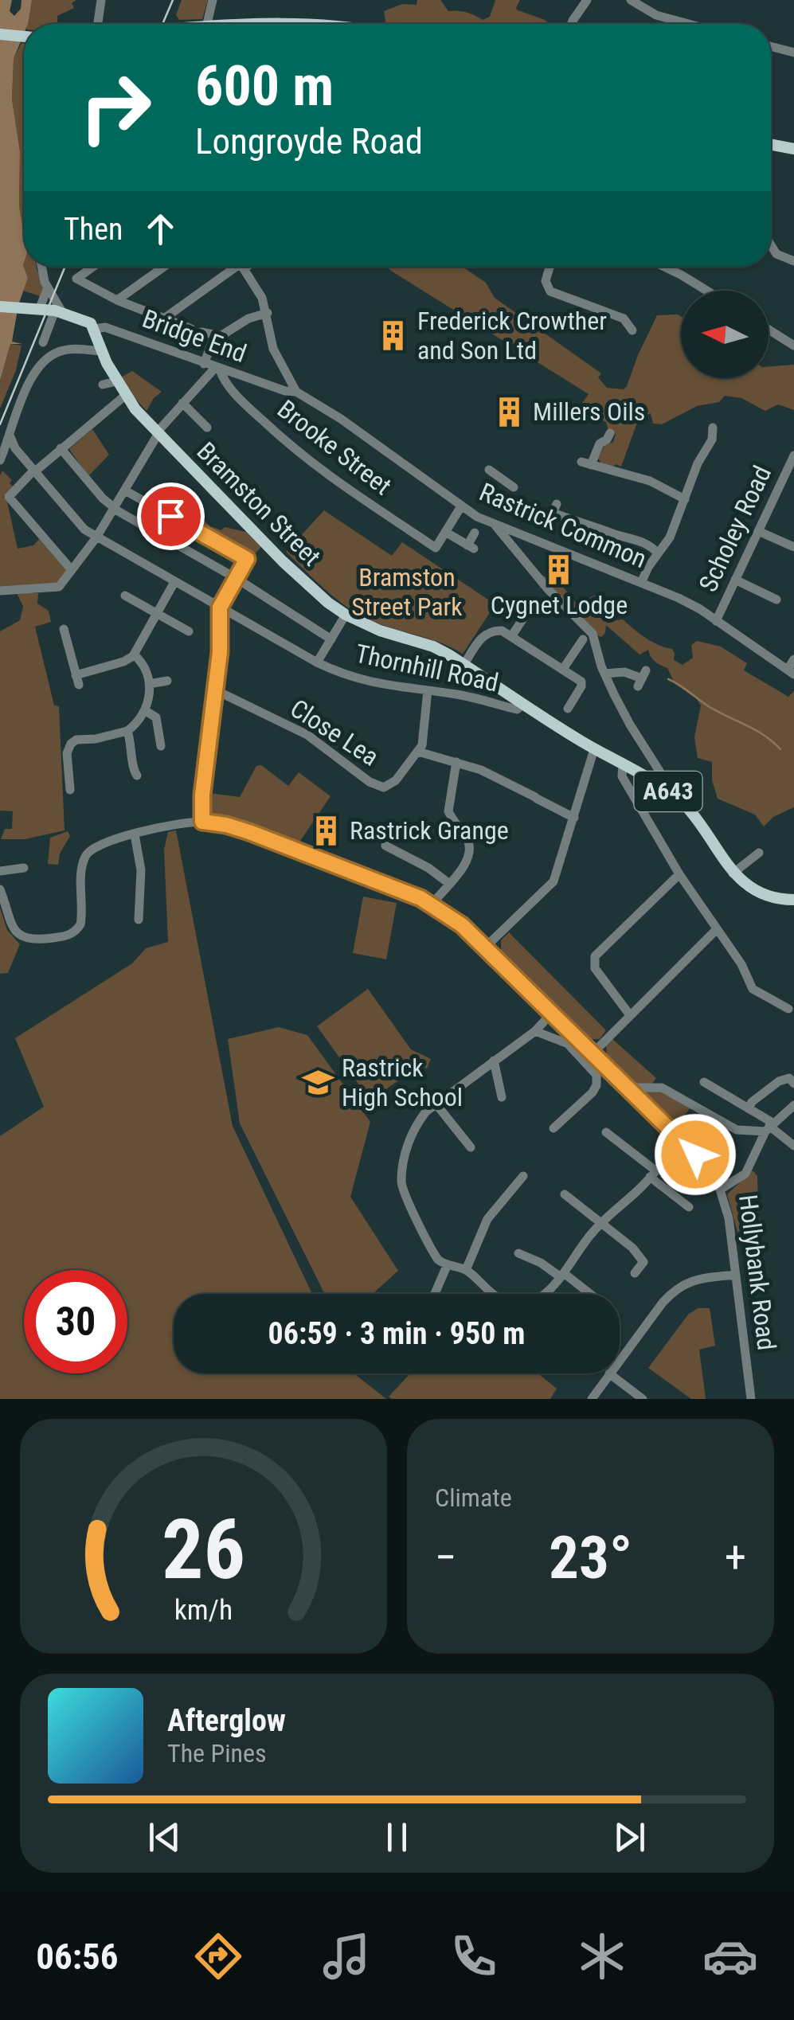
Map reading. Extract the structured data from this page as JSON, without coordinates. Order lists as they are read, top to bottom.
{
  "streets": {
    "main road": ["Bramston Street", "Thornhill Road", "A643"],
    "street": [
      "Bridge End",
      "Brooke Street",
      "Rastrick Common",
      "Scholey Road",
      "Close Lea",
      "Hollybank Road"
    ]
  },
  "crossings": [
    ["Bridge End", "Brooke Street"],
    ["Bridge End", "Bramston Street"],
    ["Bridge End", "Rastrick Common"],
    ["Bramston Street", "Thornhill Road"],
    ["Rastrick Common", "Scholey Road"]
  ],
  "parks": ["Bramston Street Park"],
  "places": {
    "building": [
      "Frederick Crowther and Son Ltd",
      "Millers Oils",
      "Cygnet Lodge",
      "Rastrick Grange"
    ],
    "school or university": ["Rastrick High School"]
  },
  "north": "left",
  "page": {
    "turn": ["600 m", "Longroyde Road"],
    "then": "Then",
    "limit": "30",
    "trip": "06:59 · 3 min · 950 m",
    "tile": "Climate",
    "heat": ["−", "23°", "+"],
    "song": ["Afterglow", "The Pines"],
    "tabs": "06:56",
    "gauge": ["26", "km/h"]
  }
}
